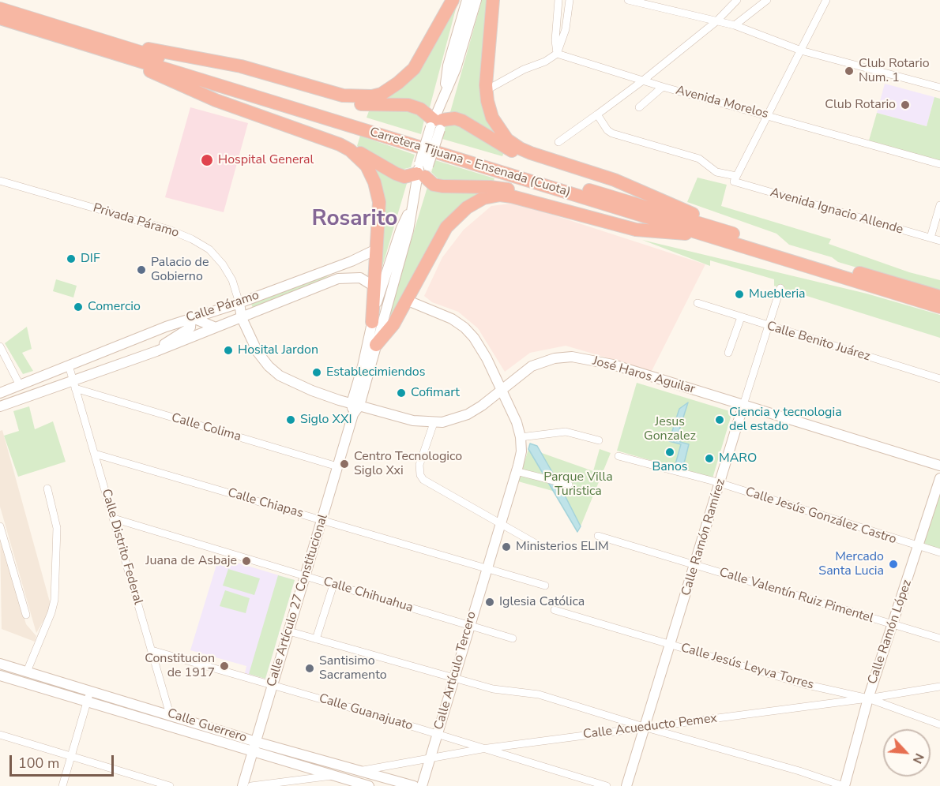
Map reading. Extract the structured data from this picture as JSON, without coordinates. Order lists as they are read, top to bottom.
{
  "streets": {
    "highway": ["Carretera Tijuana - Ensenada (Cuota)"],
    "main road": [
      "Calle Páramo",
      "José Haros Aguilar",
      "Calle Ramón Ramírez",
      "Calle Artículo 27 Constitucional",
      "Calle Ramón López",
      "Calle Artículo Tercero",
      "Calle Guerrero"
    ],
    "street": [
      "Avenida Morelos",
      "Avenida Ignacio Allende",
      "Privada Páramo",
      "Calle Benito Juárez",
      "Calle Colima",
      "Calle Chiapas",
      "Calle Jesús González Castro",
      "Calle Distrito Federal",
      "Calle Chihuahua",
      "Calle Valentín Ruiz Pimentel",
      "Calle Jesús Leyva Torres",
      "Calle Guanajuato",
      "Calle Acueducto Pemex"
    ]
  },
  "crossings": [
    ["Privada Páramo", "Calle Páramo"],
    ["Privada Páramo", "José Haros Aguilar"],
    ["Calle Páramo", "José Haros Aguilar"],
    ["Calle Páramo", "Calle Colima"],
    ["Calle Páramo", "Calle Distrito Federal"],
    ["Calle Benito Juárez", "Calle Ramón Ramírez"],
    ["José Haros Aguilar", "Calle Ramón Ramírez"],
    ["José Haros Aguilar", "Calle Artículo 27 Constitucional"],
    ["José Haros Aguilar", "Calle Artículo Tercero"],
    ["Calle Colima", "Calle Distrito Federal"],
    ["Calle Colima", "Calle Artículo 27 Constitucional"],
    ["Calle Chiapas", "Calle Distrito Federal"],
    ["Calle Chiapas", "Calle Artículo 27 Constitucional"],
    ["Calle Chiapas", "Calle Artículo Tercero"],
    ["Calle Jesús González Castro", "Calle Ramón Ramírez"],
    ["Calle Jesús González Castro", "Calle Ramón López"],
    ["Calle Ramón Ramírez", "Calle Valentín Ruiz Pimentel"],
    ["Calle Ramón Ramírez", "Calle Jesús Leyva Torres"],
    ["Calle Ramón Ramírez", "Calle Acueducto Pemex"],
    ["Calle Distrito Federal", "Calle Chihuahua"],
    ["Calle Distrito Federal", "Calle Guanajuato"],
    ["Calle Distrito Federal", "Calle Guerrero"],
    ["Calle Chihuahua", "Calle Artículo 27 Constitucional"],
    ["Calle Chihuahua", "Calle Artículo Tercero"],
    ["Calle Valentín Ruiz Pimentel", "Calle Ramón López"],
    ["Calle Artículo 27 Constitucional", "Calle Guanajuato"],
    ["Calle Artículo 27 Constitucional", "Calle Guerrero"],
    ["Calle Ramón López", "Calle Jesús Leyva Torres"],
    ["Calle Ramón López", "Calle Acueducto Pemex"],
    ["Calle Jesús Leyva Torres", "Calle Acueducto Pemex"],
    ["Calle Artículo Tercero", "Calle Guanajuato"],
    ["Calle Artículo Tercero", "Calle Acueducto Pemex"],
    ["Calle Guanajuato", "Calle Acueducto Pemex"],
    ["Calle Guerrero", "Calle Acueducto Pemex"]
  ],
  "districts": ["Rosarito"],
  "parks": ["Jesus Gonzalez", "Parque Villa Turistica"],
  "places": [
    "Club Rotario Num. 1",
    "Club Rotario",
    "Hospital General",
    "DIF",
    "Palacio de Gobierno",
    "Muebleria",
    "Comercio",
    "Hosital Jardon",
    "Establecimiendos",
    "Cofimart",
    "Siglo XXI",
    "Ciencia y tecnologia del estado",
    "Banos",
    "MARO",
    "Centro Tecnologico Siglo Xxi",
    "Ministerios ELIM",
    "Juana de Asbaje",
    "Mercado Santa Lucia",
    "Iglesia Católica",
    "Constitucion de 1917",
    "Santisimo Sacramento"
  ],
  "scale_bar": "100 m",
  "north": "bottom right"
}
